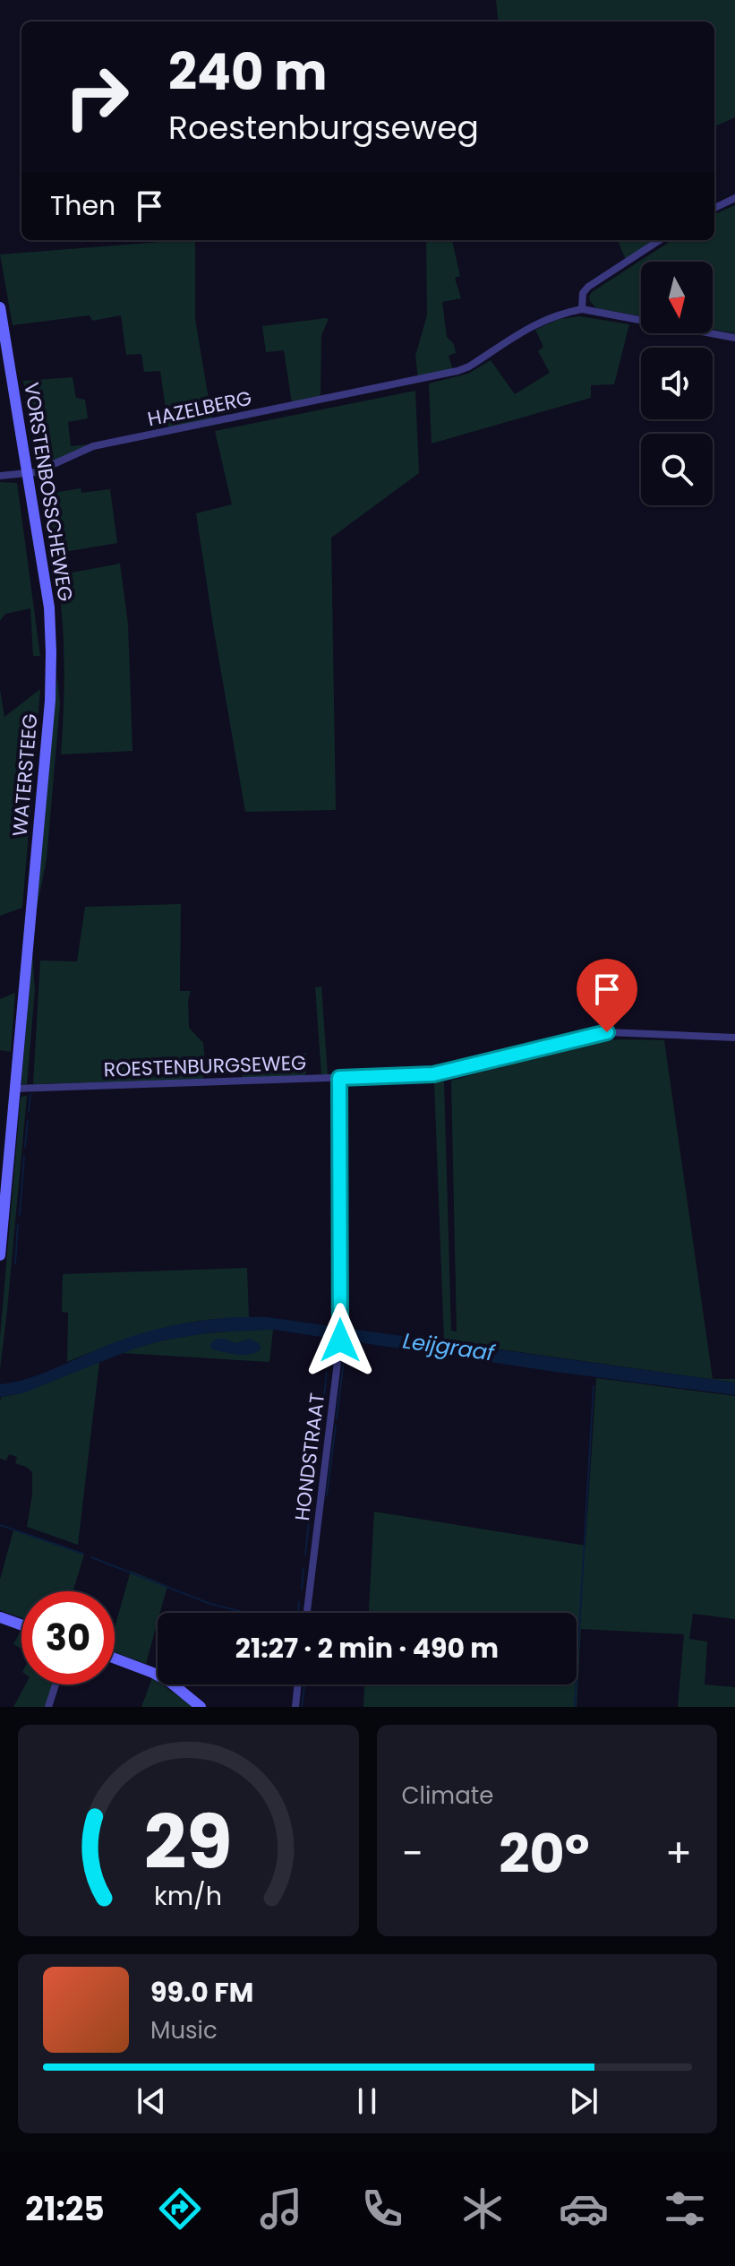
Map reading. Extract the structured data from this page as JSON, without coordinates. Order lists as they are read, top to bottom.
{
  "streets": {
    "street": [
      "HAZELBERG",
      "VORSTENBOSSCHEWEG",
      "WATERSTEEG",
      "ROESTENBURGSEWEG",
      "HONDSTRAAT"
    ]
  },
  "crossings": [
    ["HAZELBERG", "VORSTENBOSSCHEWEG"],
    ["VORSTENBOSSCHEWEG", "WATERSTEEG"],
    ["WATERSTEEG", "ROESTENBURGSEWEG"],
    ["ROESTENBURGSEWEG", "HONDSTRAAT"]
  ],
  "water": ["Leijgraaf"],
  "north": "bottom",
  "page": {
    "turn": ["240 m", "Roestenburgseweg"],
    "then": "Then",
    "limit": "30",
    "trip": "21:27 · 2 min · 490 m",
    "tile": "Climate",
    "heat": ["−", "20°", "+"],
    "song": ["99.0 FM", "Music"],
    "tabs": "21:25",
    "gauge": ["29", "km/h"]
  }
}
